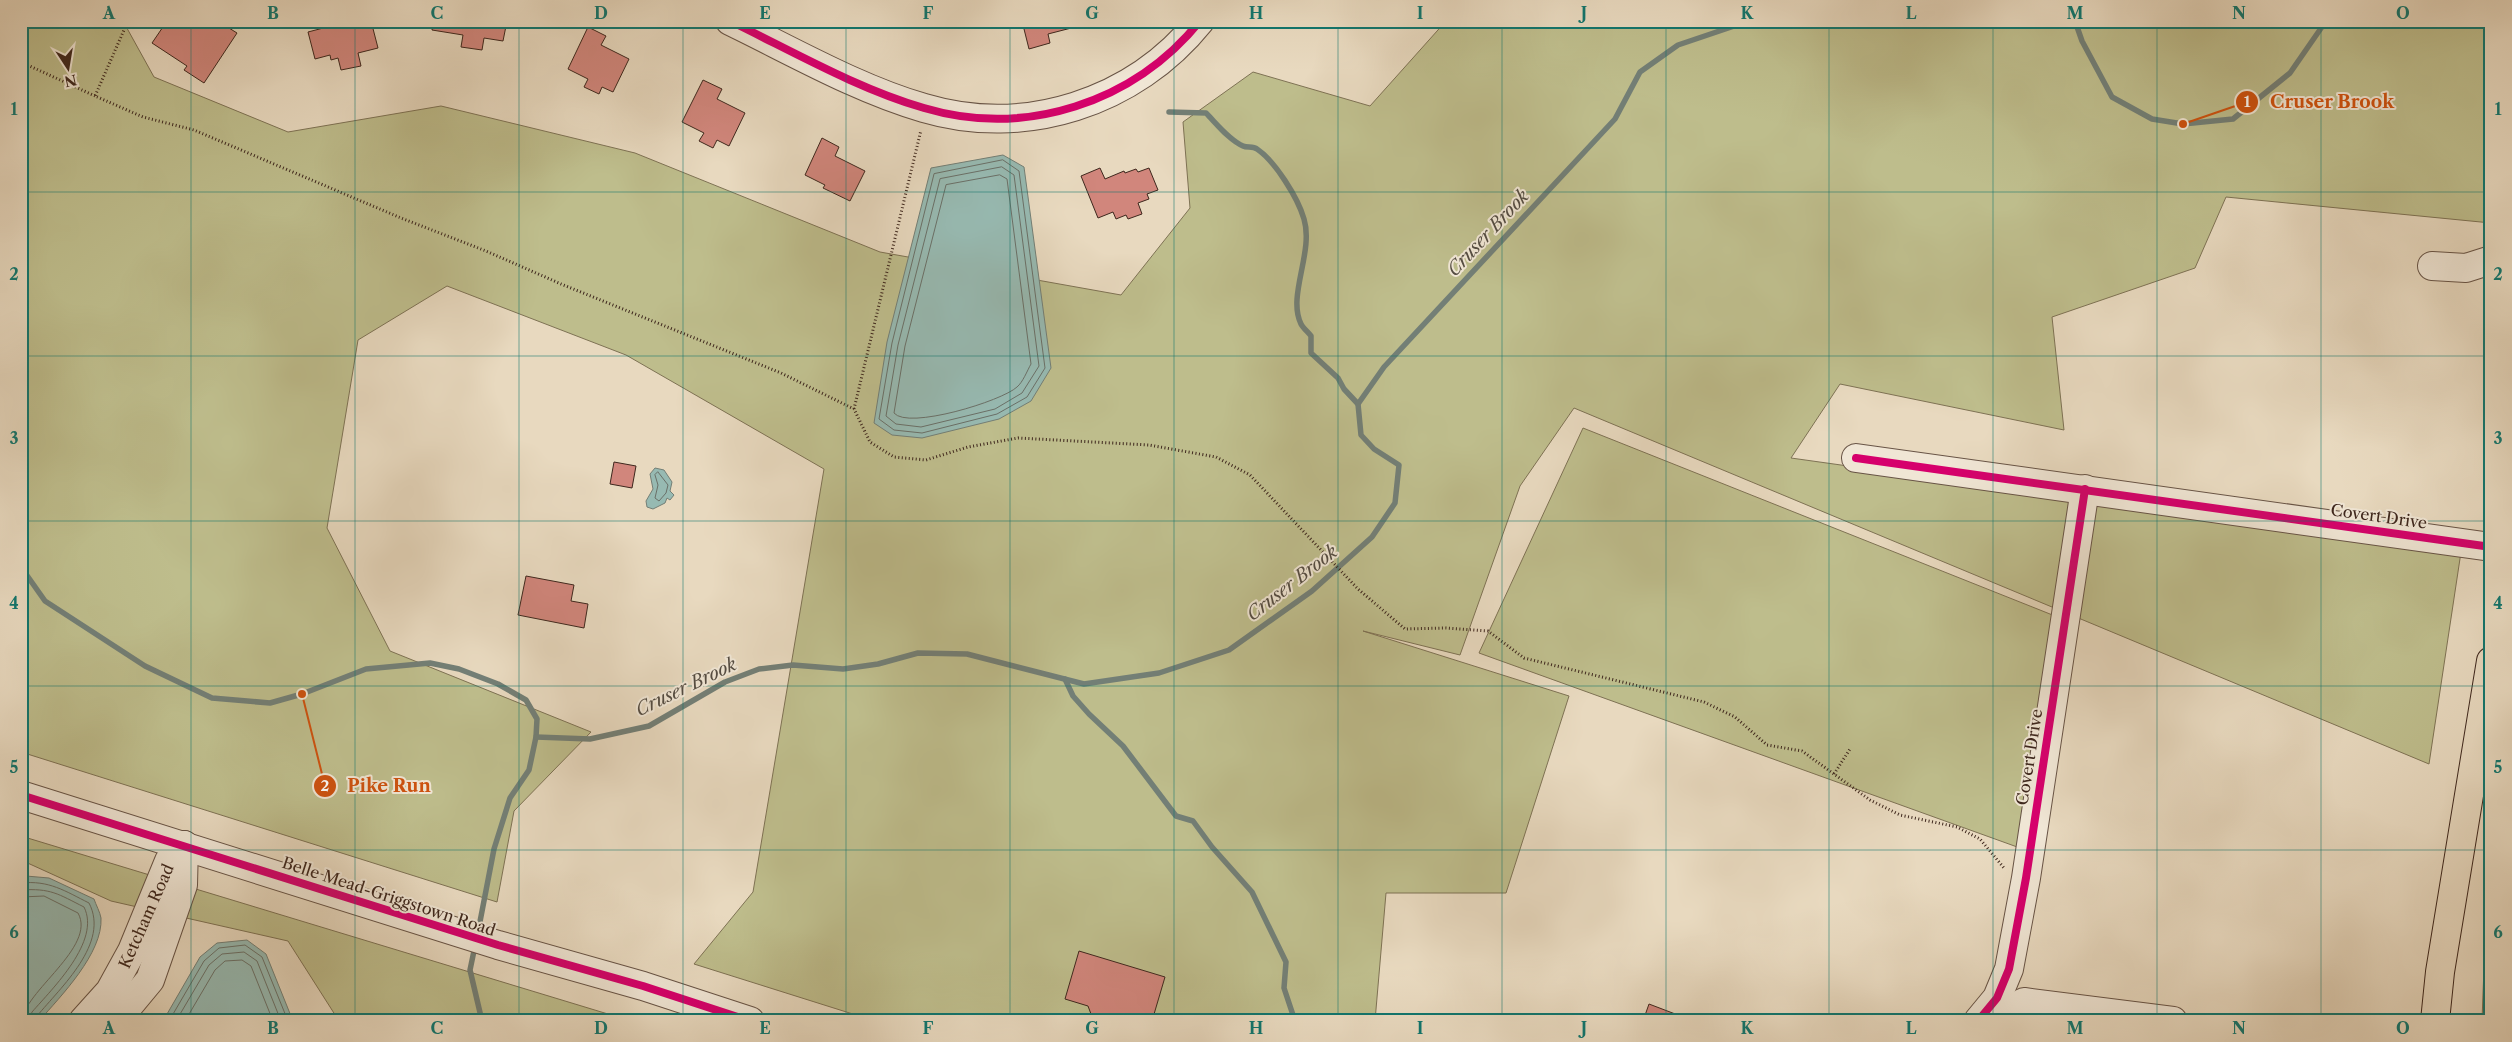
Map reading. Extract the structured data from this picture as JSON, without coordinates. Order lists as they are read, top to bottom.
{
  "streets": {
    "street": ["Covert Drive", "Belle Mead-Griggstown Road", "Ketcham Road"]
  },
  "crossings": [
    ["Belle Mead-Griggstown Road", "Ketcham Road"]
  ],
  "water": ["Cruser Brook"],
  "places": ["Cruser Brook", "Pike Run"],
  "north": "bottom",
  "grid": {
    "columns": [
      "A",
      "B",
      "C",
      "D",
      "E",
      "F",
      "G",
      "H",
      "I",
      "J",
      "K",
      "L",
      "M",
      "N",
      "O"
    ],
    "rows": [
      "1",
      "2",
      "3",
      "4",
      "5",
      "6"
    ]
  }
}
